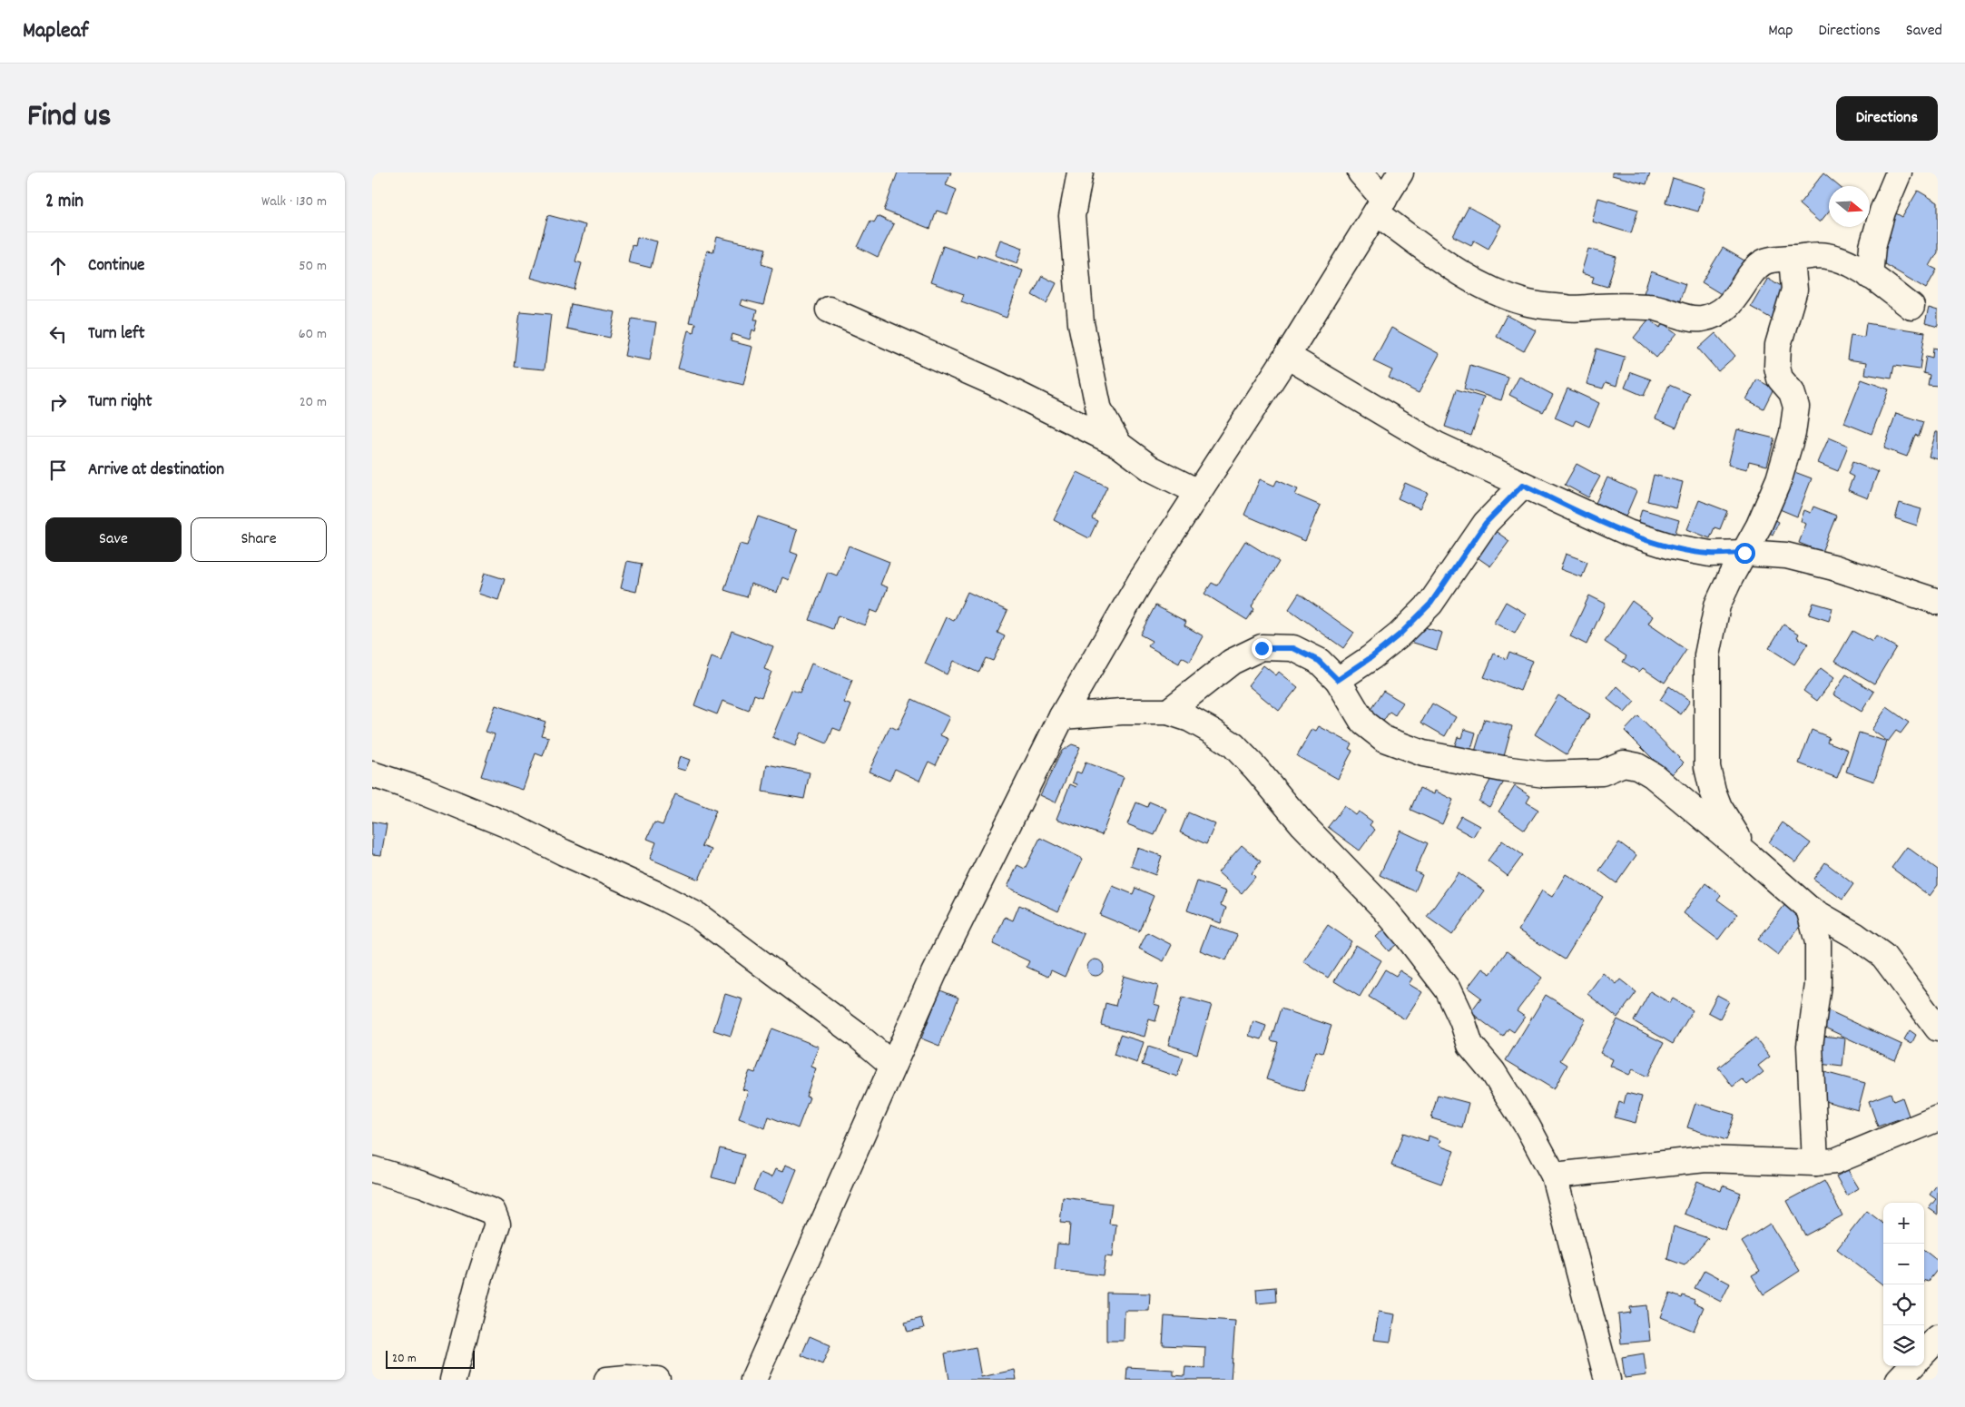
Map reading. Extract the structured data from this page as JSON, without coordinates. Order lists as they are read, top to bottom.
{
  "scale_bar": "20 m",
  "north": "right",
  "page": {
    "header": "Mapleaf",
    "nav": ["Map", "Directions", "Saved"],
    "title": "Find us",
    "buttons": [
      "Directions",
      ["Save", "Share"]
    ],
    "heading": ["2 min", "Walk · 130 m"],
    "list": [
      ["Continue", "50 m"],
      ["Turn left", "60 m"],
      ["Turn right", "20 m"],
      "Arrive at destination"
    ],
    "map_buttons": ["+", "−"],
    "scale": "20 m"
  }
}
